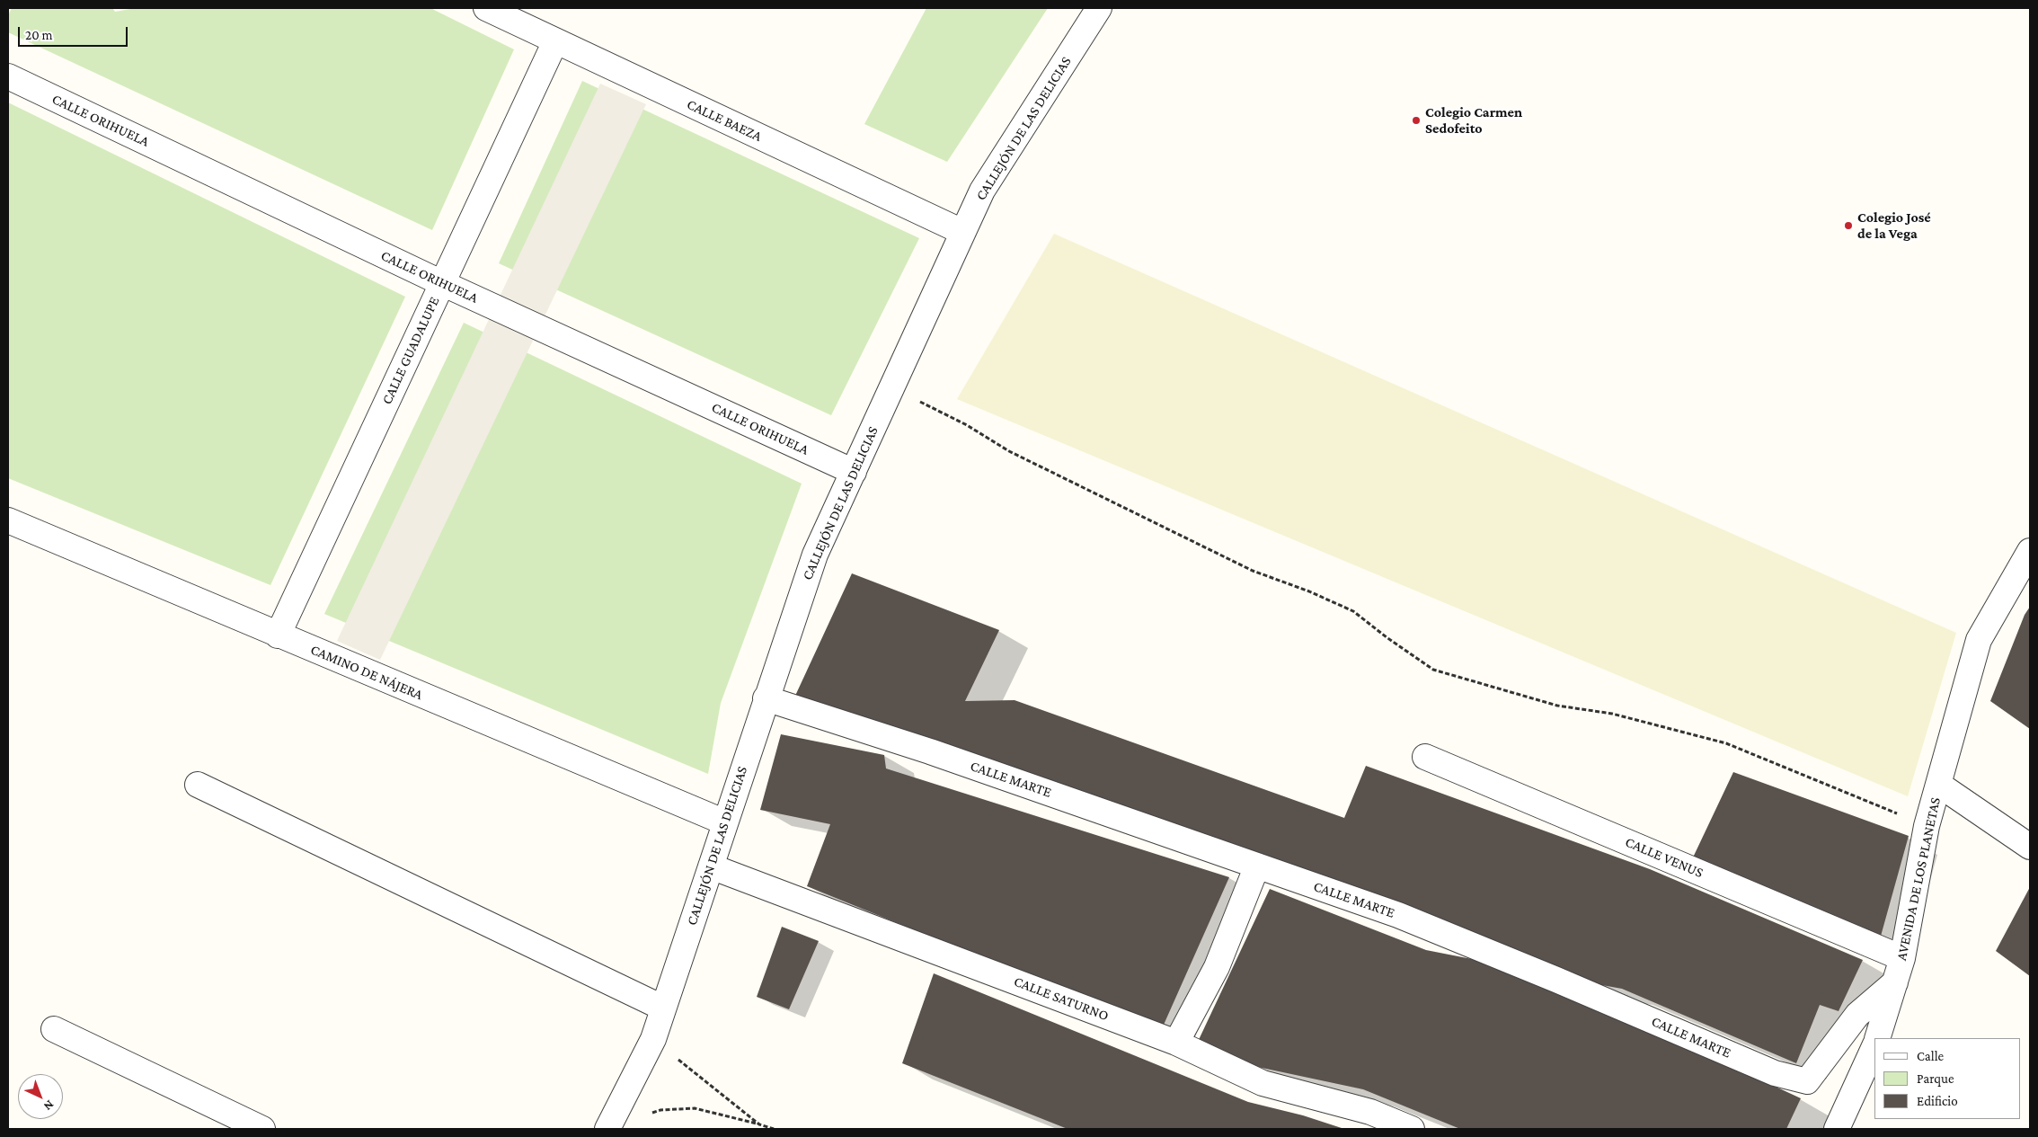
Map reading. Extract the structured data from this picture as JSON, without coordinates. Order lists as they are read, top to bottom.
{
  "streets": {
    "street": [
      "CALLE ORIHUELA",
      "CALLE BAEZA",
      "CALLEJÓN DE LAS DELICIAS",
      "CALLE GUADALUPE",
      "CAMINO DE NÁJERA",
      "CALLE MARTE",
      "CALLE VENUS",
      "AVENIDA DE LOS PLANETAS",
      "CALLE SATURNO"
    ]
  },
  "crossings": [
    ["CALLE ORIHUELA", "CALLEJÓN DE LAS DELICIAS"],
    ["CALLE ORIHUELA", "CALLE GUADALUPE"],
    ["CALLE BAEZA", "CALLEJÓN DE LAS DELICIAS"],
    ["CALLE BAEZA", "CALLE GUADALUPE"],
    ["CALLEJÓN DE LAS DELICIAS", "CAMINO DE NÁJERA"],
    ["CALLEJÓN DE LAS DELICIAS", "CALLE MARTE"],
    ["CALLEJÓN DE LAS DELICIAS", "CALLE SATURNO"],
    ["CALLE GUADALUPE", "CAMINO DE NÁJERA"],
    ["CALLE MARTE", "AVENIDA DE LOS PLANETAS"],
    ["CALLE VENUS", "AVENIDA DE LOS PLANETAS"]
  ],
  "places": ["Colegio Carmen Sedofeito", "Colegio José de la Vega"],
  "legend": ["Calle", "Parque", "Edificio"],
  "scale_bar": "20 m",
  "north": "bottom right"
}
